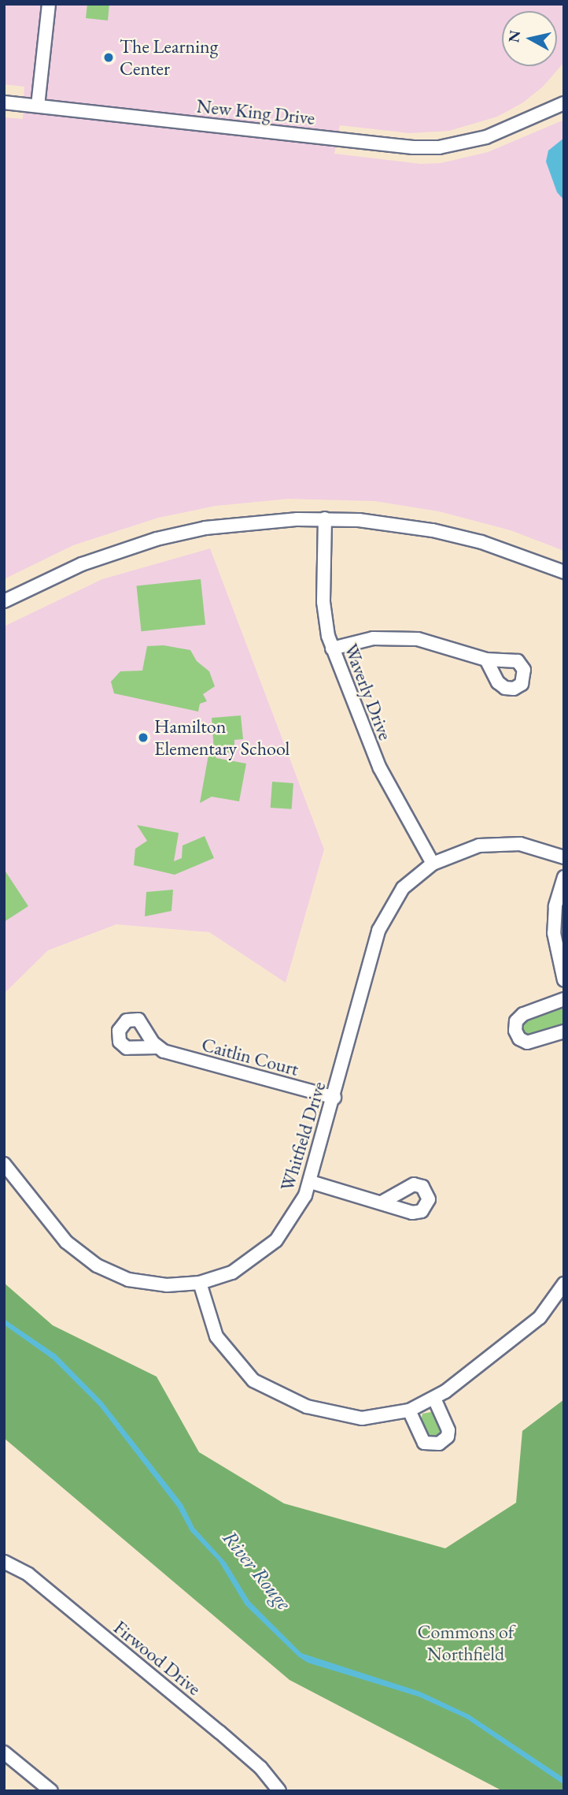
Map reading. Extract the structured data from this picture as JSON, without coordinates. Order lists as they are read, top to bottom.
{
  "streets": {
    "street": [
      "New King Drive",
      "Waverly Drive",
      "Caitlin Court",
      "Whitfield Drive",
      "Firwood Drive"
    ]
  },
  "crossings": [
    ["Waverly Drive", "Whitfield Drive"],
    ["Caitlin Court", "Whitfield Drive"]
  ],
  "water": ["River Rouge"],
  "parks": ["Commons of Northfield"],
  "places": ["The Learning Center", "Hamilton Elementary School"],
  "north": "left"
}
